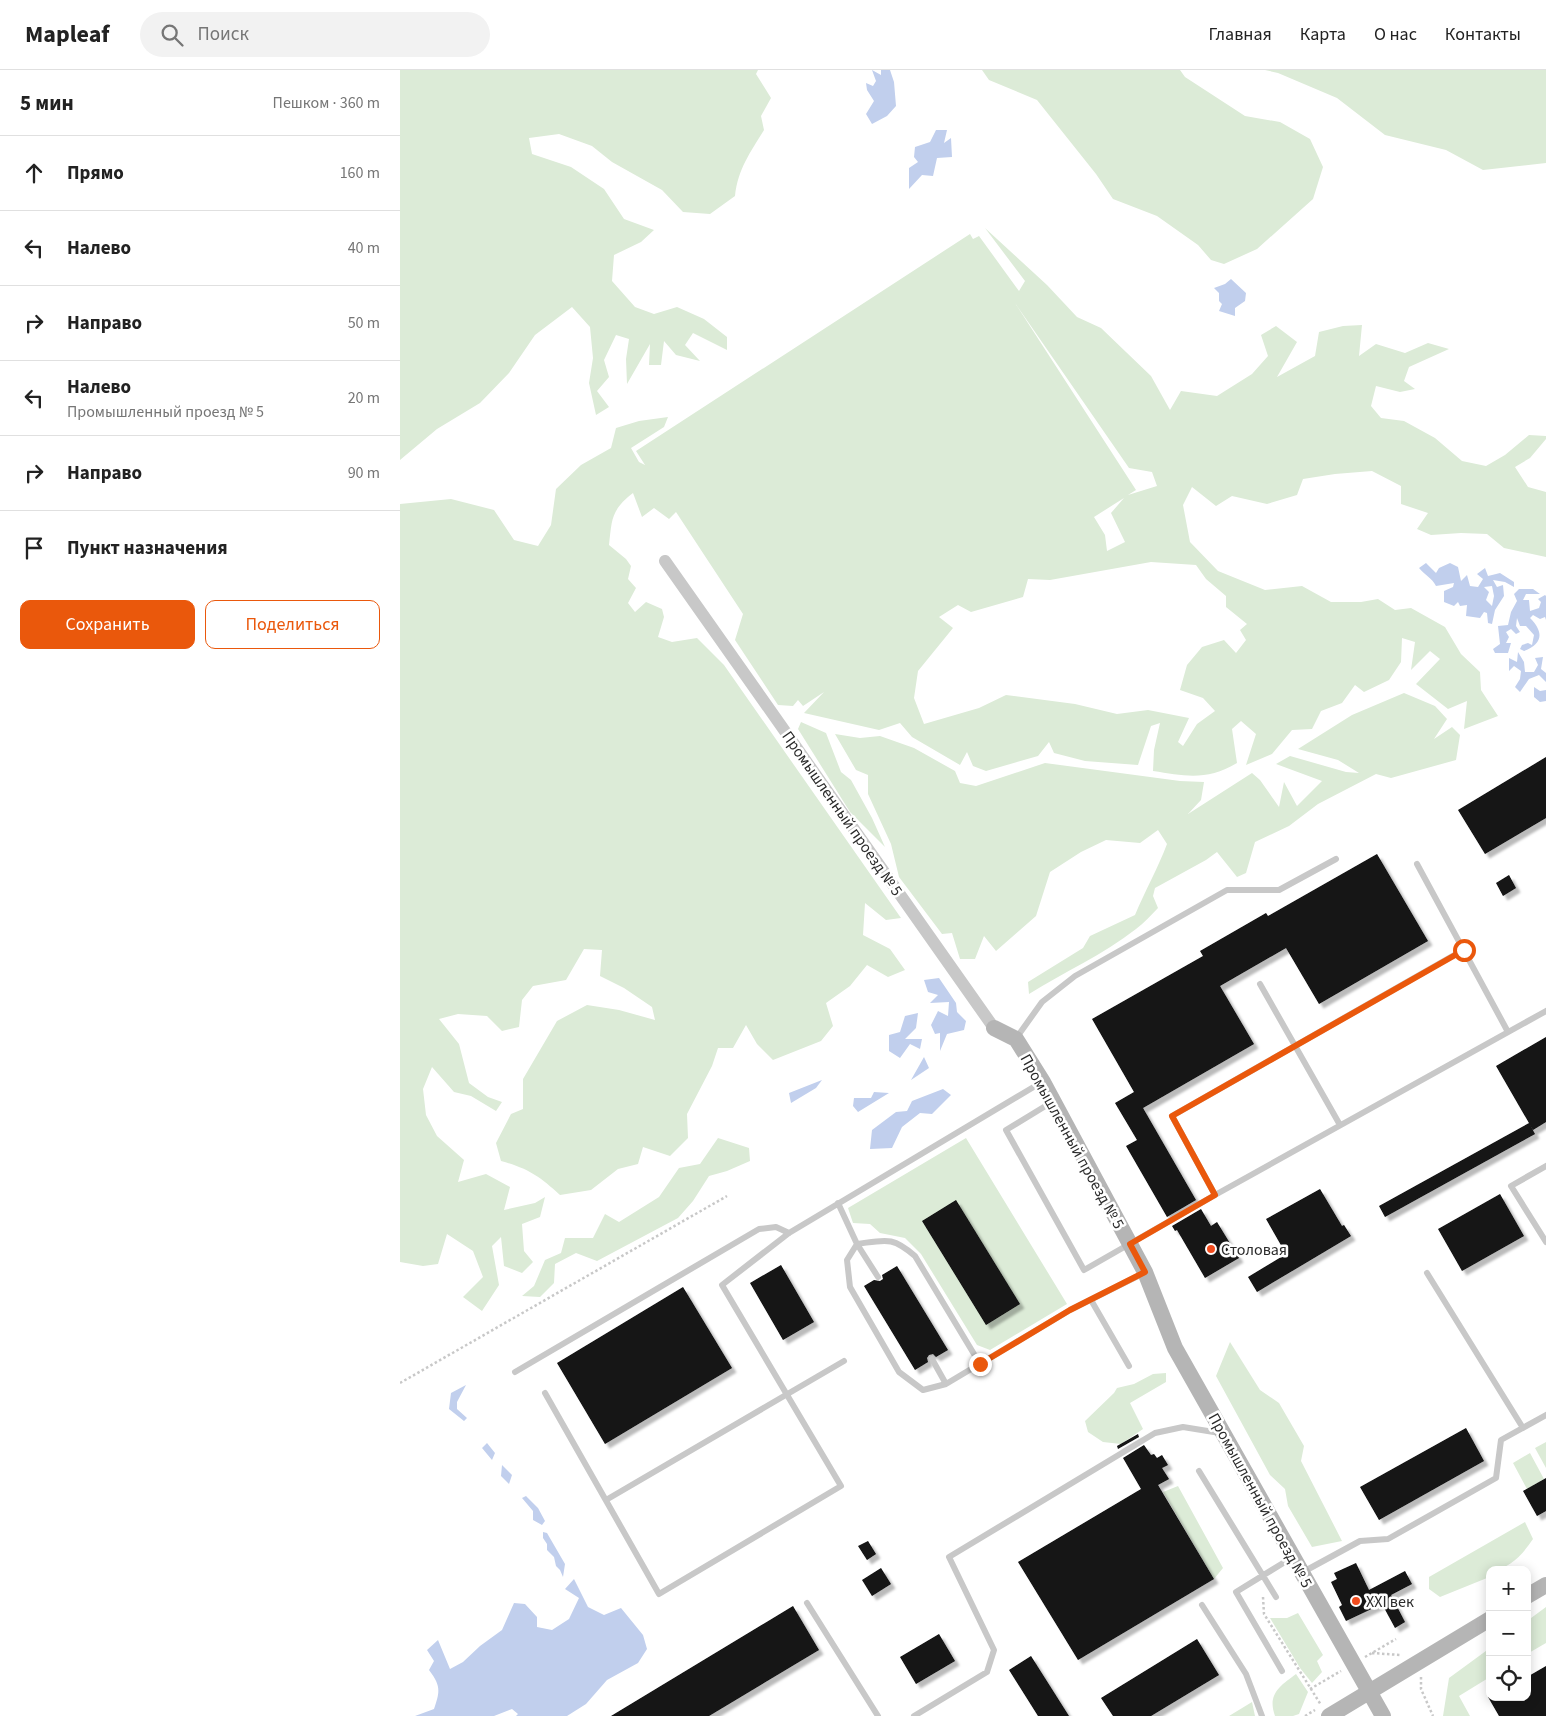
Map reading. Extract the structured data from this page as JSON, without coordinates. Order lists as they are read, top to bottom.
{
  "streets": {
    "street": ["Промышленный проезд № 5"]
  },
  "places": ["Столовая", "XXI век"],
  "page": {
    "header": "Mapleaf",
    "search": "Поиск",
    "nav": [
      "Главная",
      "Карта",
      "О нас",
      "Контакты"
    ],
    "heading": ["5 мин", "Пешком · 360 m"],
    "list": [
      ["Прямо", "160 m"],
      ["Налево", "40 m"],
      ["Направо", "50 m"],
      ["Налево", "Промышленный проезд № 5", "20 m"],
      ["Направо", "90 m"],
      "Пункт назначения"
    ],
    "buttons": ["Сохранить", "Поделиться"],
    "map_buttons": ["+", "−"]
  }
}
